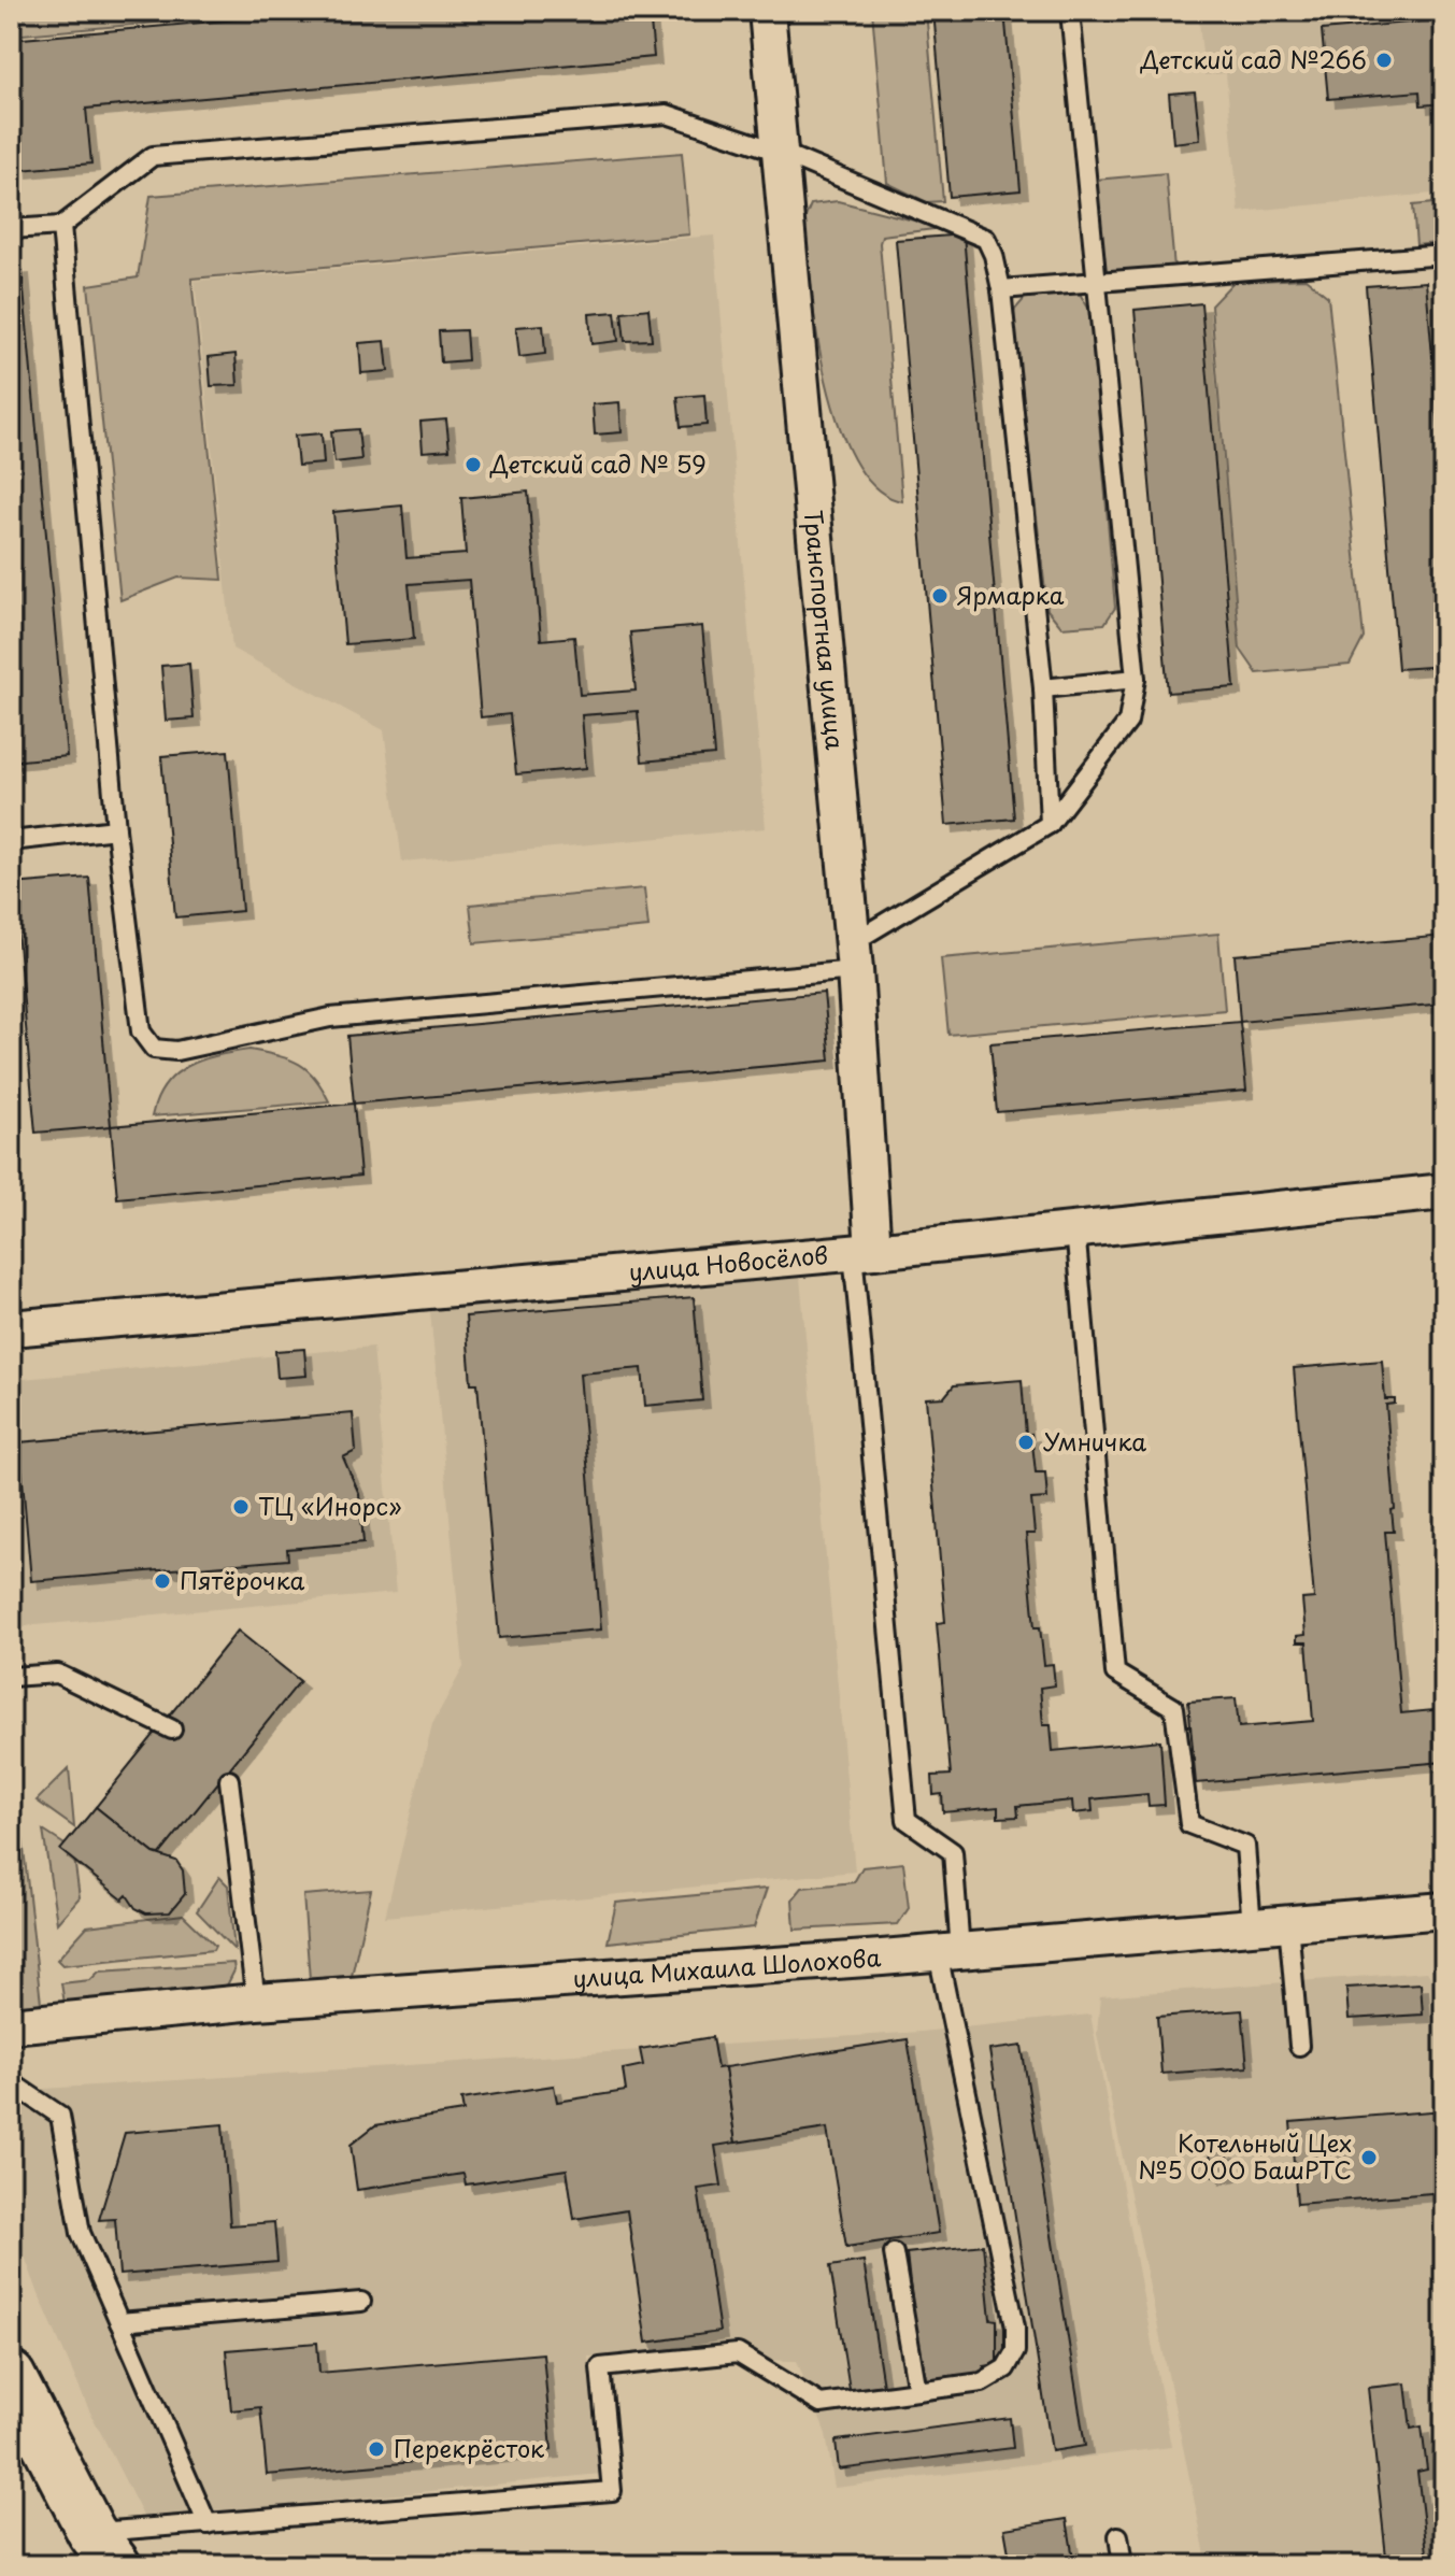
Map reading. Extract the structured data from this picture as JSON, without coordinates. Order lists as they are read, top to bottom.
{
  "streets": {
    "street": ["Транспортная улица", "улица Новосёлов", "улица Михаила Шолохова"]
  },
  "crossings": [
    ["Транспортная улица", "улица Новосёлов"]
  ],
  "places": [
    "Детский сад №266",
    "Детский сад № 59",
    "Ярмарка",
    "Умничка",
    "ТЦ «Инорс»",
    "Пятёрочка",
    "Котельный Цех №5 ООО БашРТС",
    "Перекрёсток"
  ]
}
